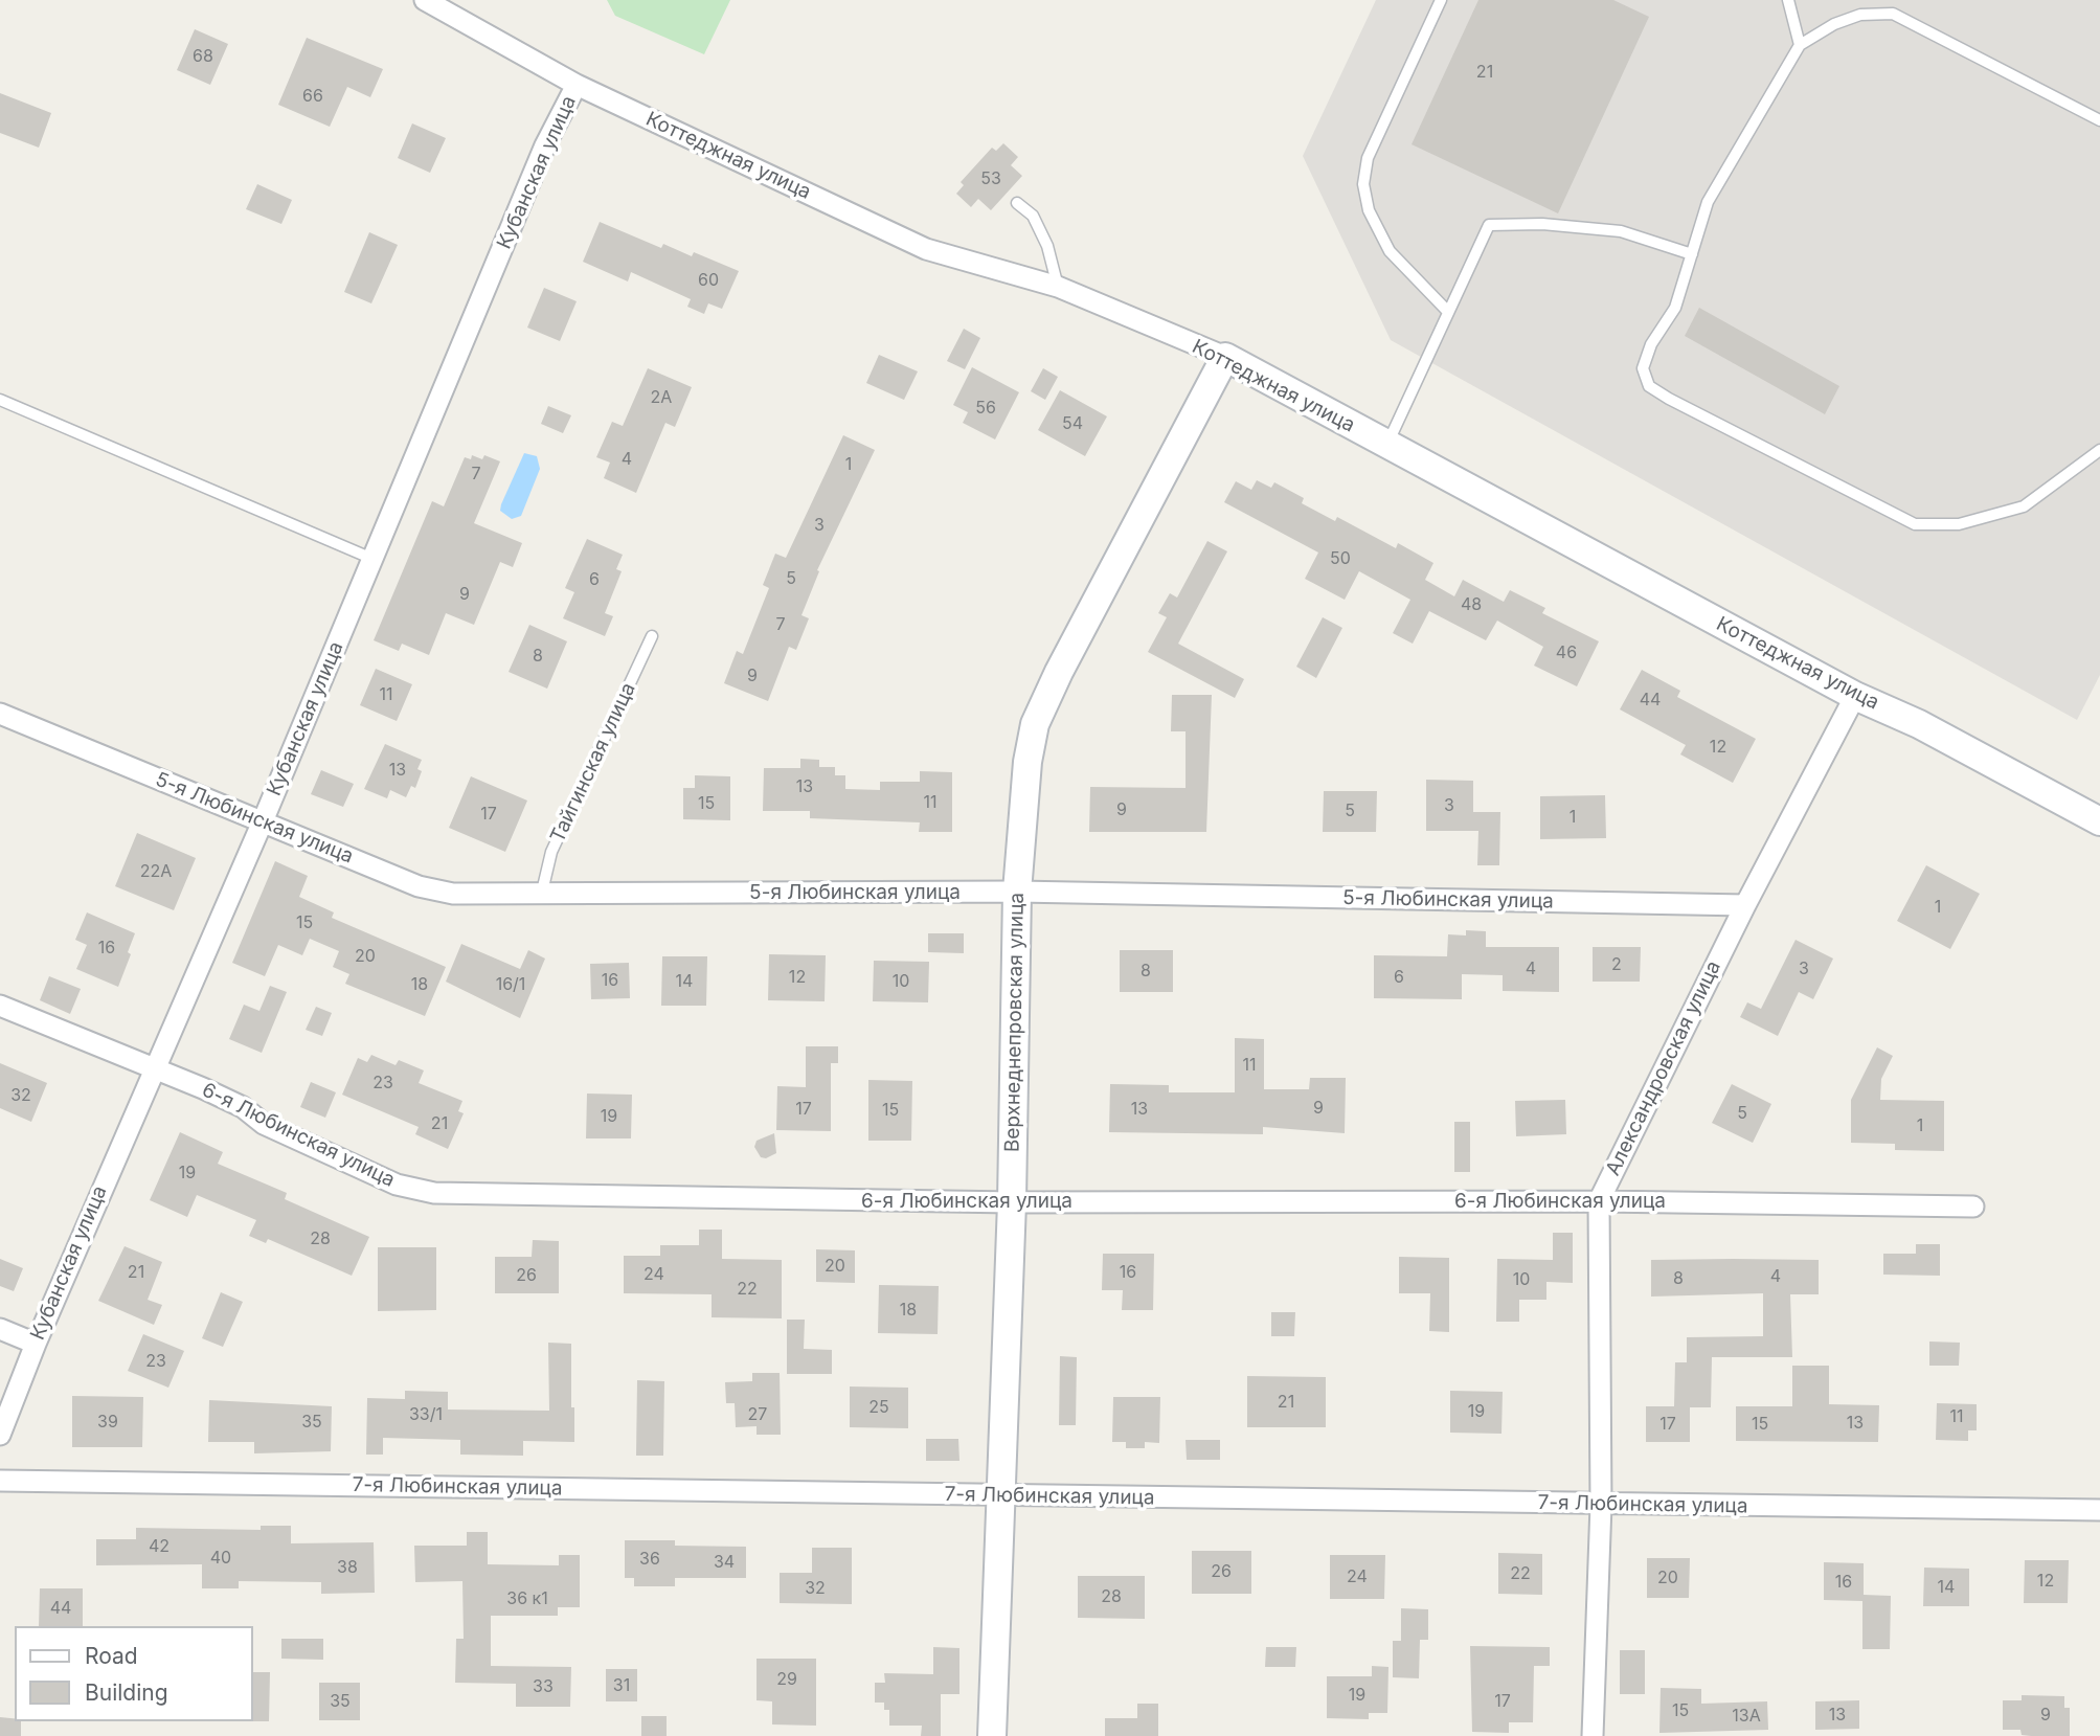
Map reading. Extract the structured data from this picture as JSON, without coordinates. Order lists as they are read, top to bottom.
{
  "streets": {
    "street": [
      "Коттеджная улица",
      "Кубанская улица",
      "5-я Любинская улица",
      "Верхнеднепровская улица",
      "Александровская улица",
      "6-я Любинская улица",
      "7-я Любинская улица"
    ],
    "lane": ["Тайгинская улица"]
  },
  "crossings": [
    ["Коттеджная улица", "Кубанская улица"],
    ["Коттеджная улица", "Верхнеднепровская улица"],
    ["Коттеджная улица", "Александровская улица"],
    ["Кубанская улица", "5-я Любинская улица"],
    ["Кубанская улица", "6-я Любинская улица"],
    ["Тайгинская улица", "5-я Любинская улица"],
    ["5-я Любинская улица", "Верхнеднепровская улица"],
    ["5-я Любинская улица", "Александровская улица"],
    ["Верхнеднепровская улица", "6-я Любинская улица"],
    ["Верхнеднепровская улица", "7-я Любинская улица"],
    ["Александровская улица", "6-я Любинская улица"],
    ["Александровская улица", "7-я Любинская улица"]
  ],
  "house_numbers": [
    "68",
    "21",
    "66",
    "53",
    "60",
    "2А",
    "56",
    "54",
    "4",
    "1",
    "7",
    "3",
    "50",
    "5",
    "6",
    "9",
    "48",
    "7",
    "46",
    "8",
    "9",
    "11",
    "44",
    "12",
    "13",
    "13",
    "11",
    "15",
    "3",
    "9",
    "5",
    "17",
    "1",
    "22А",
    "1",
    "15",
    "16",
    "20",
    "2",
    "4",
    "3",
    "8",
    "12",
    "6",
    "16",
    "14",
    "10",
    "18",
    "16/1",
    "11",
    "23",
    "32",
    "9",
    "17",
    "13",
    "15",
    "5",
    "19",
    "21",
    "1",
    "19",
    "28",
    "20",
    "21",
    "16",
    "24",
    "26",
    "4",
    "8",
    "10",
    "22",
    "18",
    "23",
    "21",
    "25",
    "19",
    "33/1",
    "27",
    "11",
    "39",
    "35",
    "13",
    "17",
    "15",
    "42",
    "40",
    "36",
    "34",
    "38",
    "26",
    "22",
    "24",
    "20",
    "12",
    "16",
    "14",
    "32",
    "28",
    "36 к1",
    "44",
    "29",
    "31",
    "33",
    "19",
    "35",
    "17",
    "15",
    "13",
    "9",
    "13А"
  ],
  "legend": ["Road", "Building"]
}
